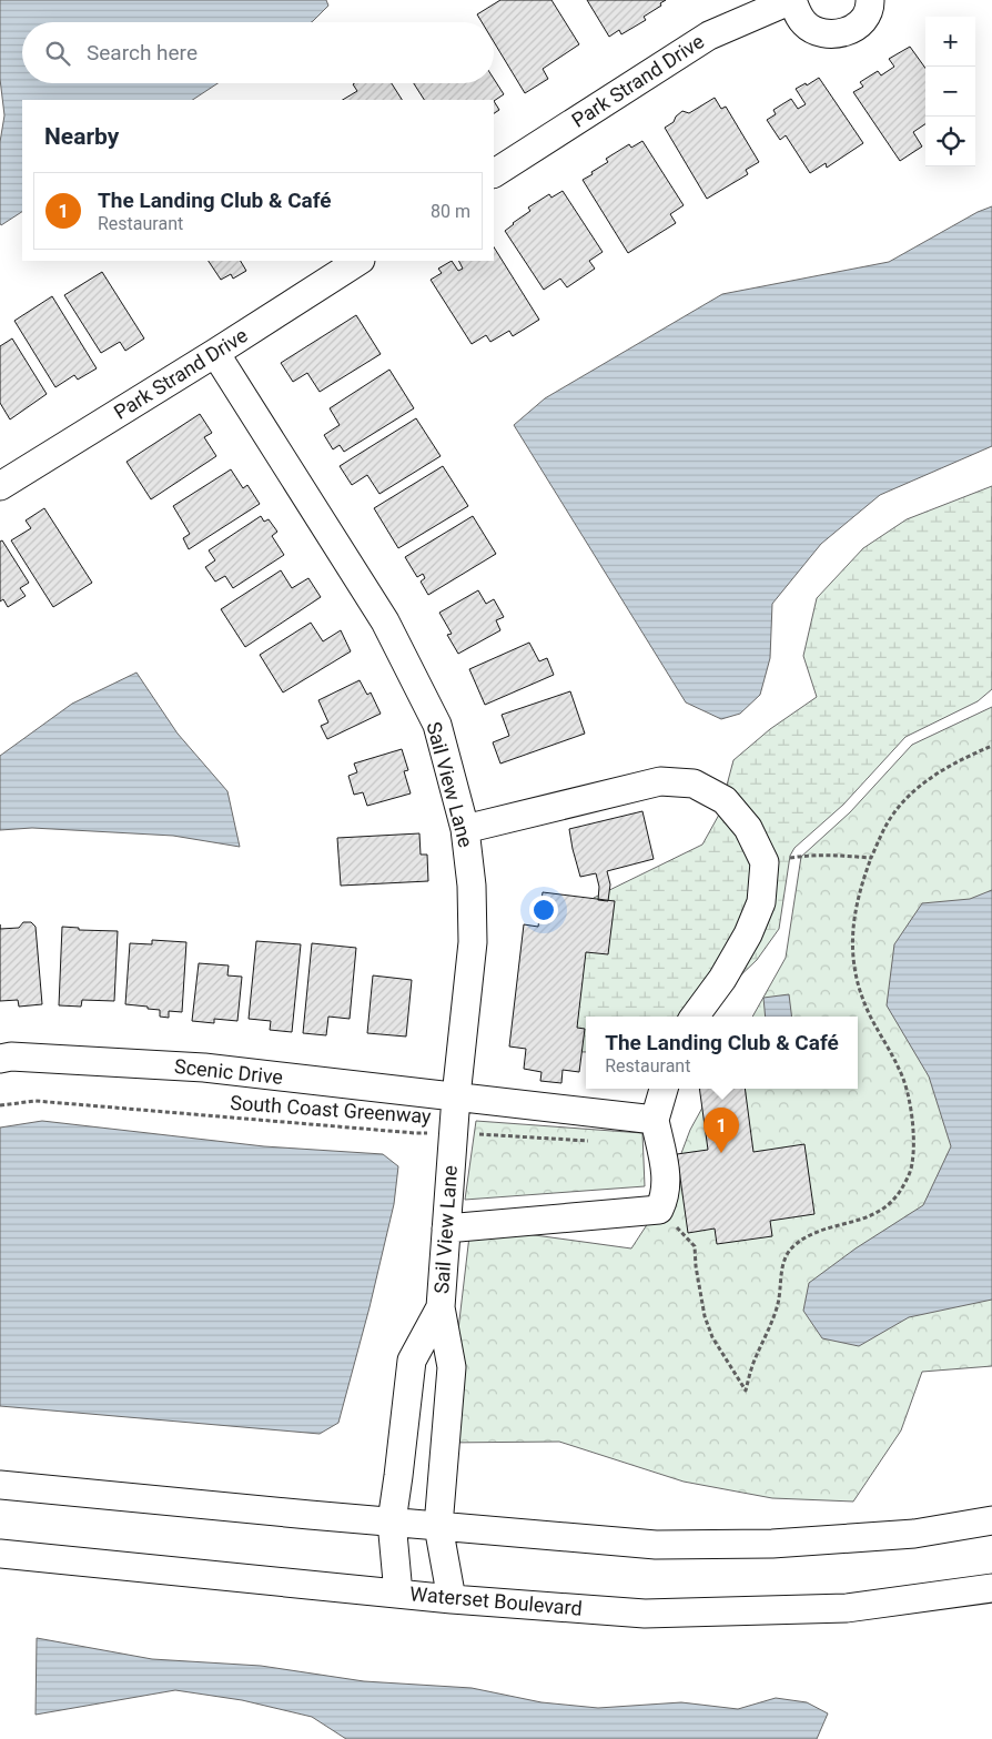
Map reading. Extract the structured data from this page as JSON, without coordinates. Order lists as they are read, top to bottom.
{
  "streets": {
    "street": [
      "Park Strand Drive",
      "Sail View Lane",
      "Scenic Drive",
      "Waterset Boulevard"
    ],
    "path": ["South Coast Greenway"]
  },
  "crossings": [
    ["Park Strand Drive", "Sail View Lane"],
    ["Sail View Lane", "Scenic Drive"],
    ["Sail View Lane", "South Coast Greenway"],
    ["Sail View Lane", "Waterset Boulevard"]
  ],
  "page": {
    "map_buttons": ["+", "−"],
    "search": "Search here",
    "heading": "Nearby",
    "list": [
      {
        "mark": "1",
        "name": "The Landing Club & Café",
        "note": "Restaurant",
        "value": "80 m"
      }
    ],
    "popup": ["The Landing Club & Café", "Restaurant"],
    "pins": "1"
  }
}
